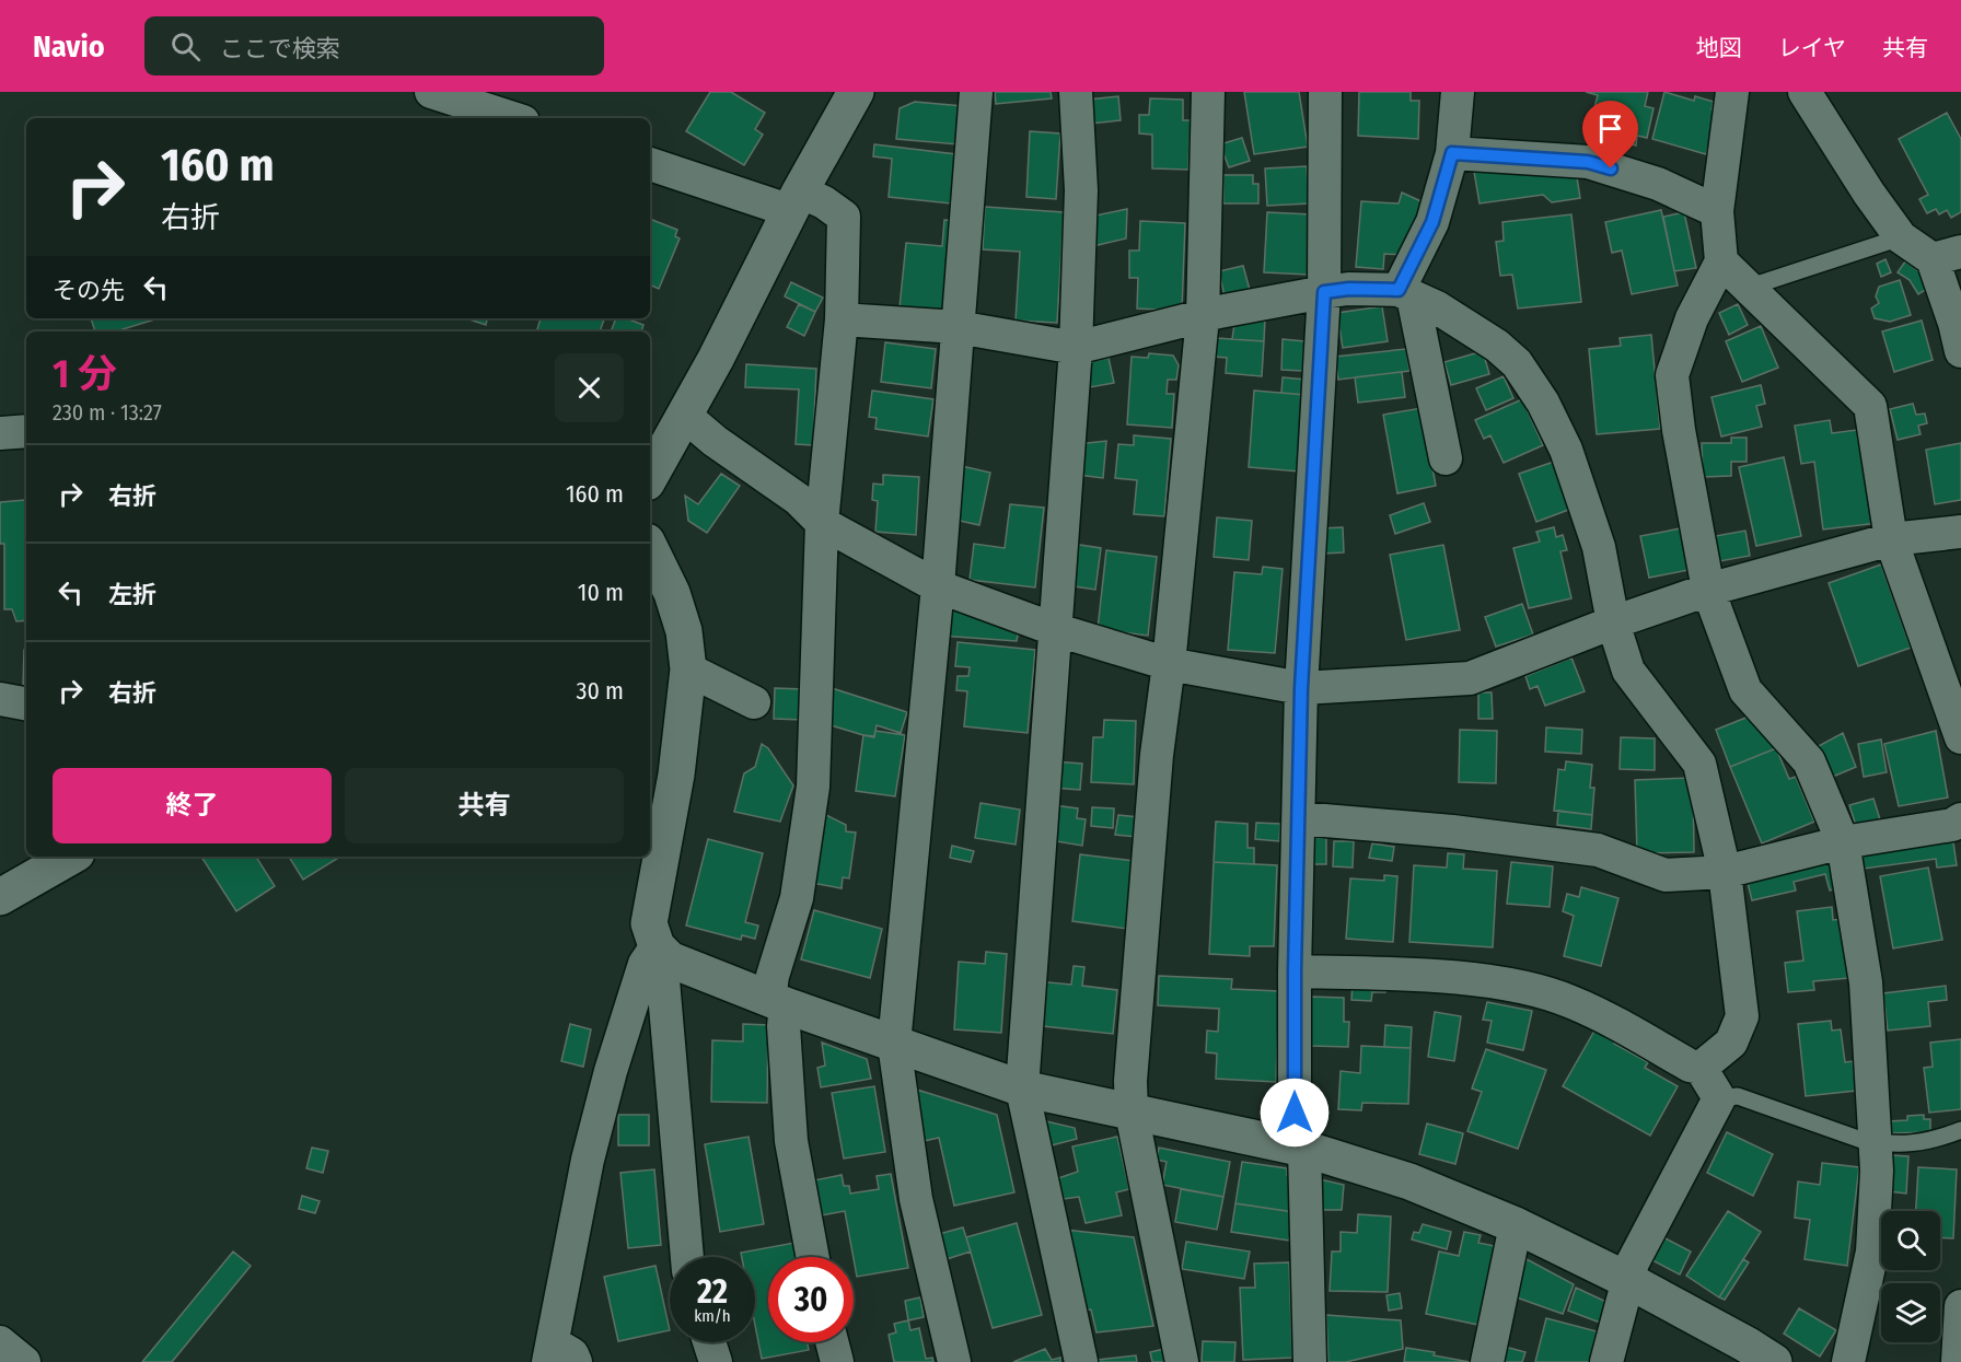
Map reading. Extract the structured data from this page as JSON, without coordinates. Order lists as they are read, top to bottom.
{
  "page": {
    "header": "Navio",
    "search": "ここで検索",
    "nav": ["地図", "レイヤ", "共有"],
    "turn": ["160 m", "右折"],
    "then": "その先",
    "heading": ["1 分", "230 m · 13:27"],
    "list": [
      {
        "name": "右折",
        "value": "160 m"
      },
      {
        "name": "左折",
        "value": "10 m"
      },
      {
        "name": "右折",
        "value": "30 m"
      }
    ],
    "buttons": ["終了", "共有"],
    "speed": "22 km/h",
    "limit": "30"
  }
}
